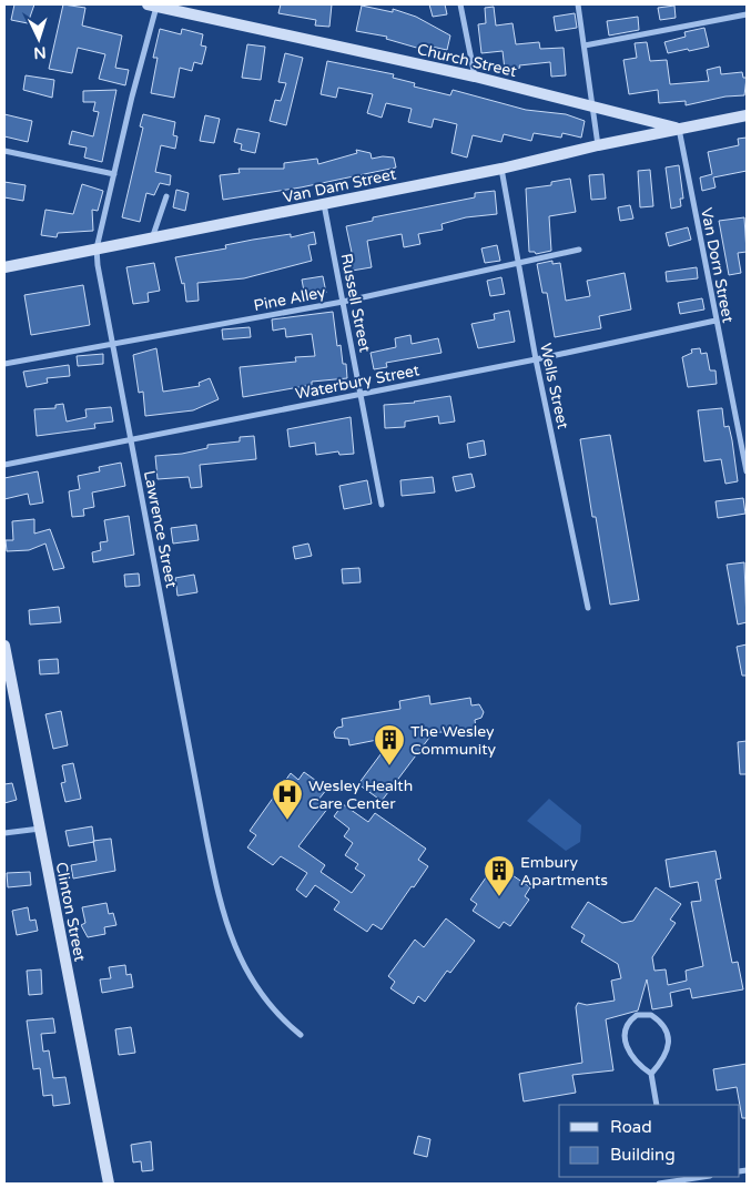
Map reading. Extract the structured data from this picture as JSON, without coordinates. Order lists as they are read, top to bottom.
{
  "streets": {
    "main road": ["Church Street", "Van Dam Street", "Clinton Street"],
    "street": [
      "Van Dorn Street",
      "Pine Alley",
      "Russell Street",
      "Waterbury Street",
      "Wells Street",
      "Lawrence Street"
    ]
  },
  "crossings": [
    ["Church Street", "Van Dam Street"],
    ["Church Street", "Van Dorn Street"],
    ["Church Street", "Lawrence Street"],
    ["Van Dam Street", "Van Dorn Street"],
    ["Van Dam Street", "Russell Street"],
    ["Van Dam Street", "Wells Street"],
    ["Van Dam Street", "Lawrence Street"],
    ["Van Dorn Street", "Waterbury Street"],
    ["Pine Alley", "Russell Street"],
    ["Pine Alley", "Wells Street"],
    ["Pine Alley", "Lawrence Street"],
    ["Russell Street", "Waterbury Street"],
    ["Waterbury Street", "Wells Street"],
    ["Waterbury Street", "Lawrence Street"]
  ],
  "places": {
    "building": ["The Wesley Community", "Embury Apartments"],
    "hospital": ["Wesley Health Care Center"]
  },
  "legend": ["Road", "Building"],
  "north": "bottom"
}
